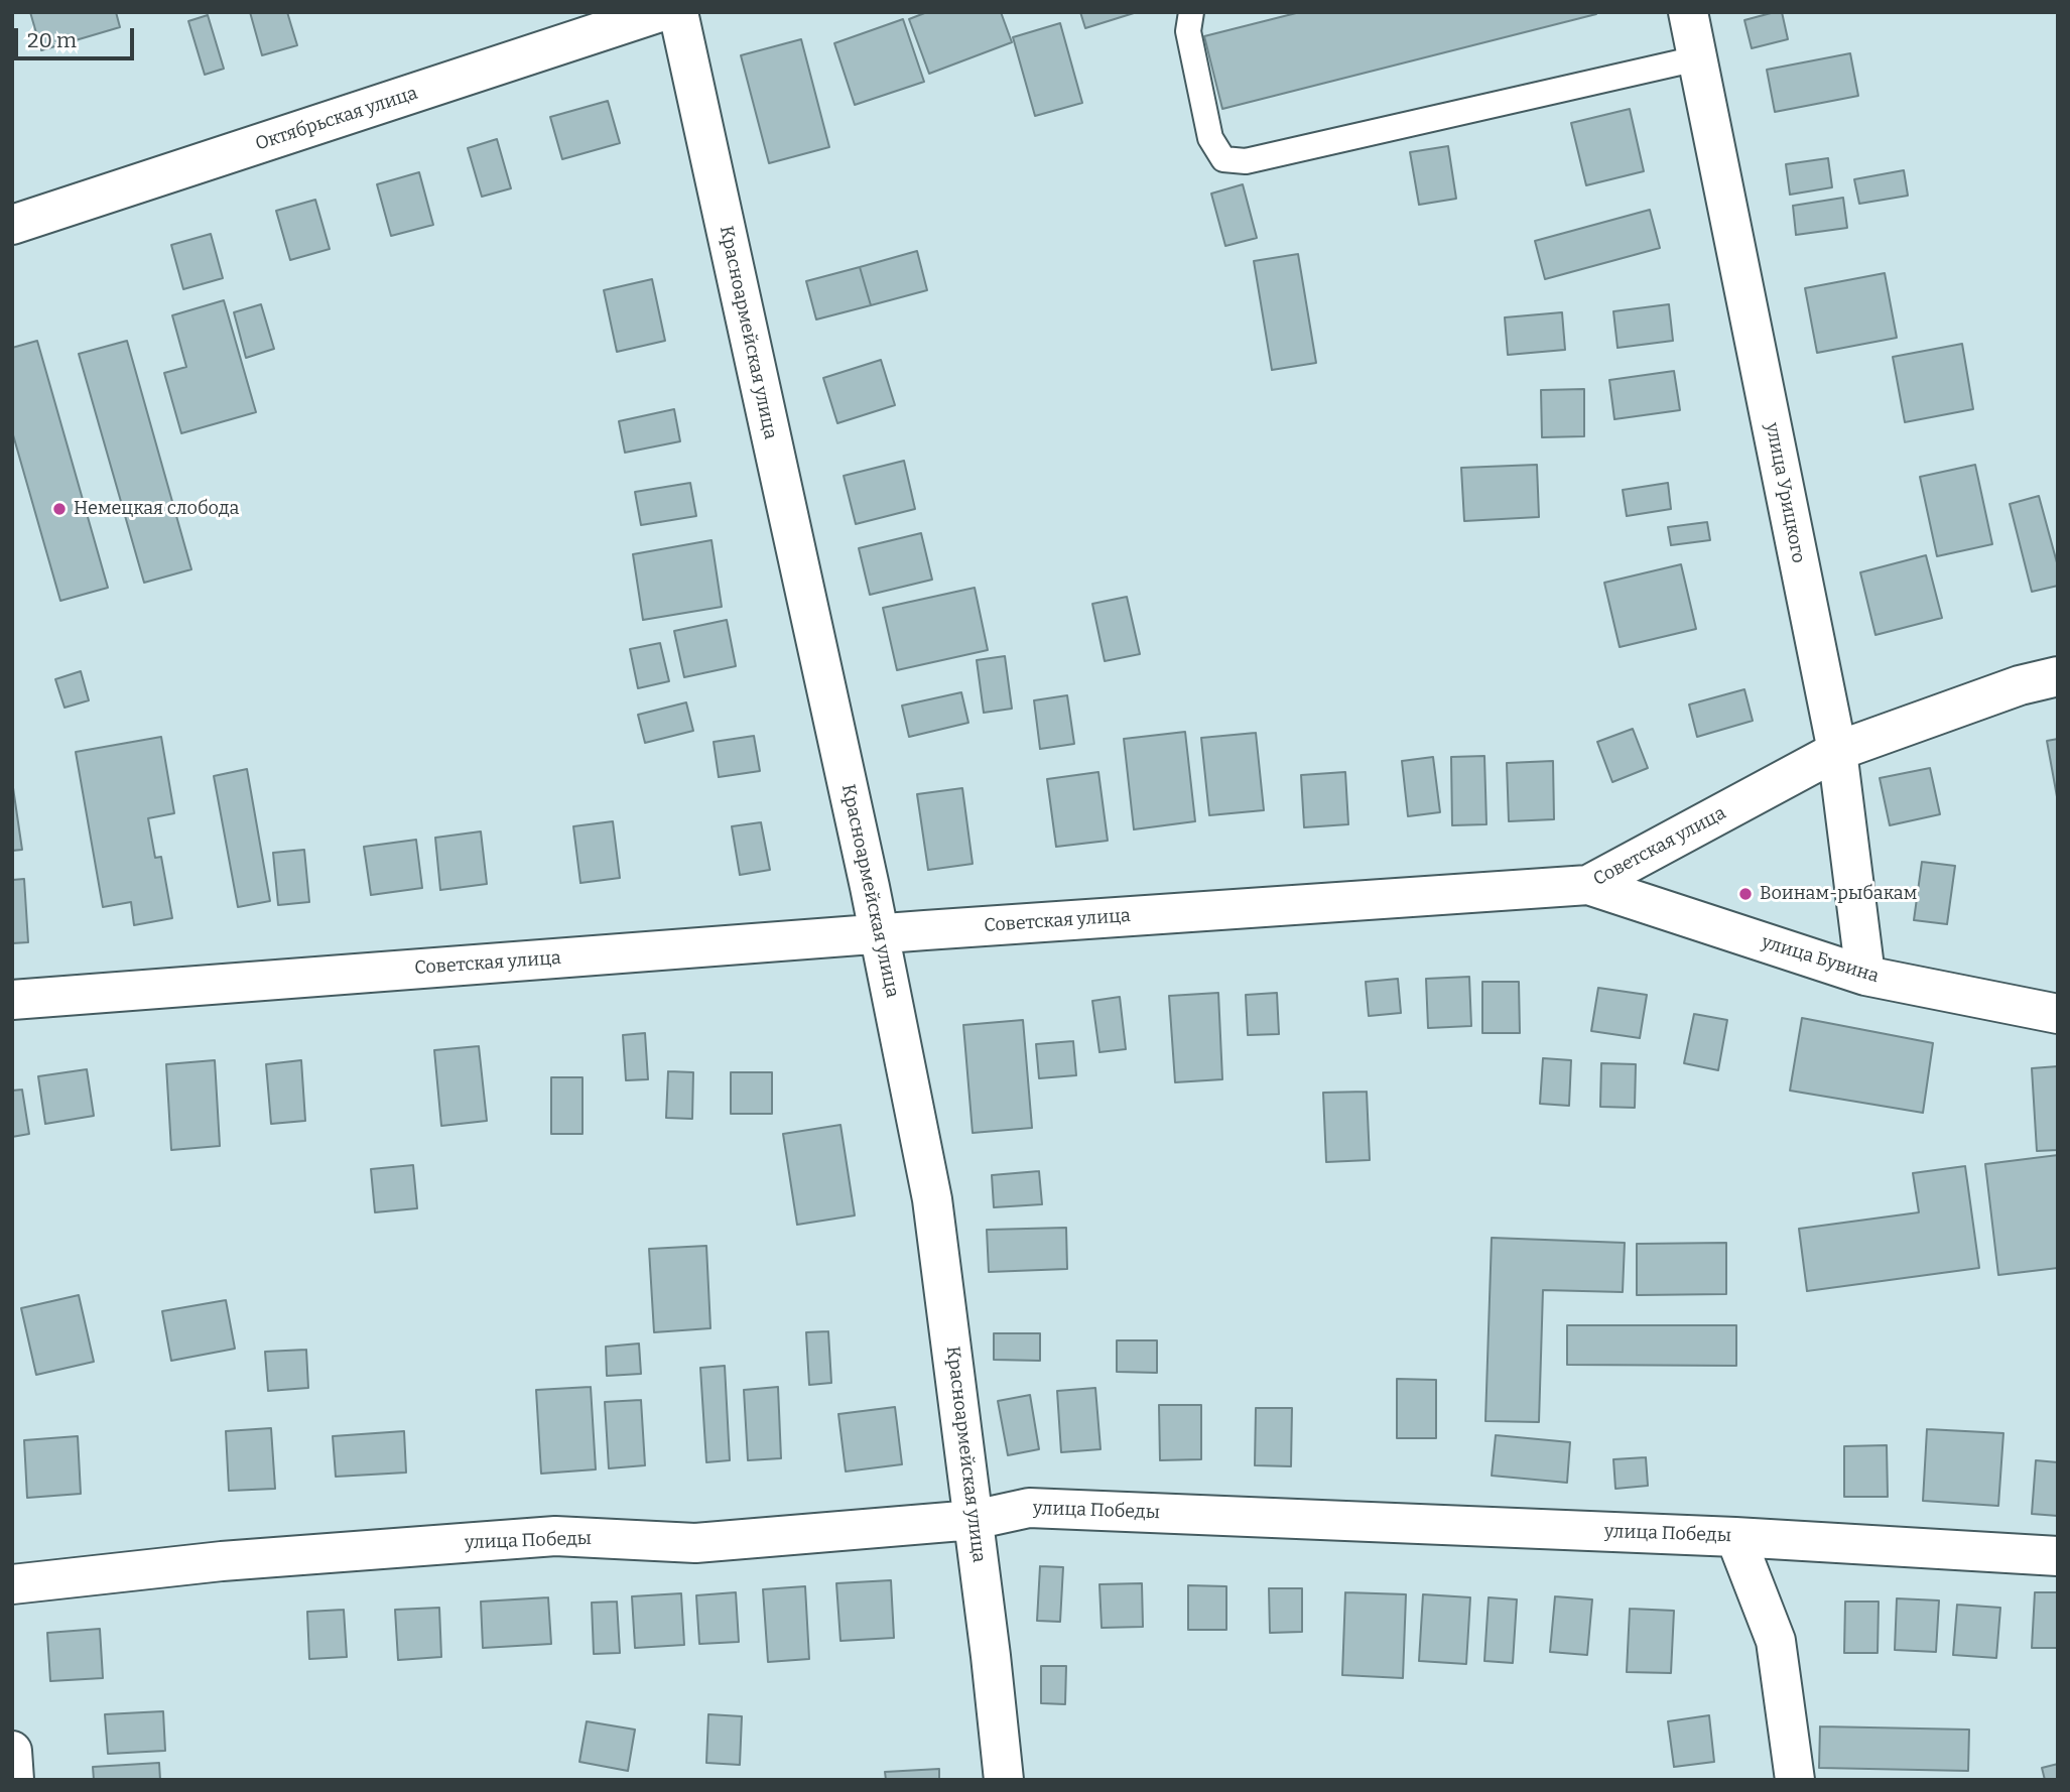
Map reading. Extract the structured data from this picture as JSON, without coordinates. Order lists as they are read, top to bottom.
{
  "streets": {
    "street": [
      "Октябрьская улица",
      "Красноармейская улица",
      "улица Урицкого",
      "Советская улица",
      "улица Бувина",
      "улица Победы"
    ]
  },
  "crossings": [
    ["Красноармейская улица", "Советская улица"],
    ["Красноармейская улица", "улица Победы"],
    ["улица Урицкого", "Советская улица"],
    ["улица Урицкого", "улица Бувина"],
    ["Советская улица", "улица Бувина"]
  ],
  "places": ["Немецкая слобода", "Воинам-рыбакам"],
  "scale_bar": "20 m"
}
